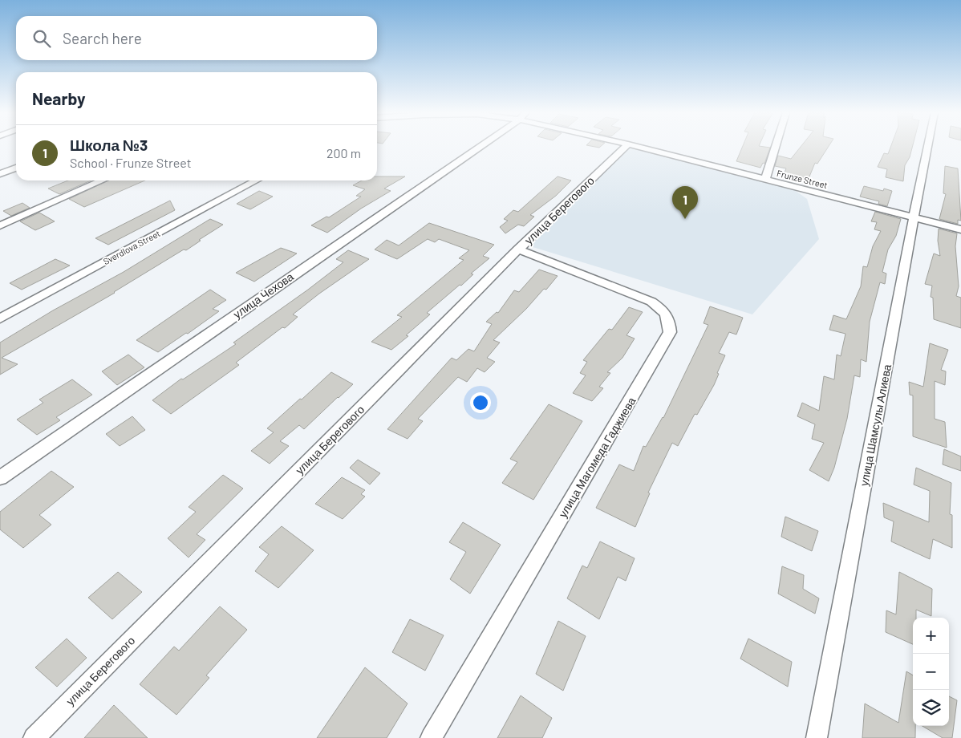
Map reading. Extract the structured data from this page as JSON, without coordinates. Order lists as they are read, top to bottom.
{
  "streets": {
    "street": [
      "Frunze Street",
      "улица Берегового",
      "Sverdlova Street",
      "улица Чехова",
      "улица Шамсулы Алиева",
      "улица Магомеда Гаджиева"
    ]
  },
  "crossings": [
    ["Frunze Street", "улица Шамсулы Алиева"],
    ["улица Берегового", "улица Магомеда Гаджиева"]
  ],
  "page": {
    "search": "Search here",
    "heading": "Nearby",
    "list": [
      {
        "mark": "1",
        "name": "Школа №3",
        "note": "School · Frunze Street",
        "value": "200 m"
      }
    ],
    "pins": "1",
    "map_buttons": ["+", "−"]
  }
}
